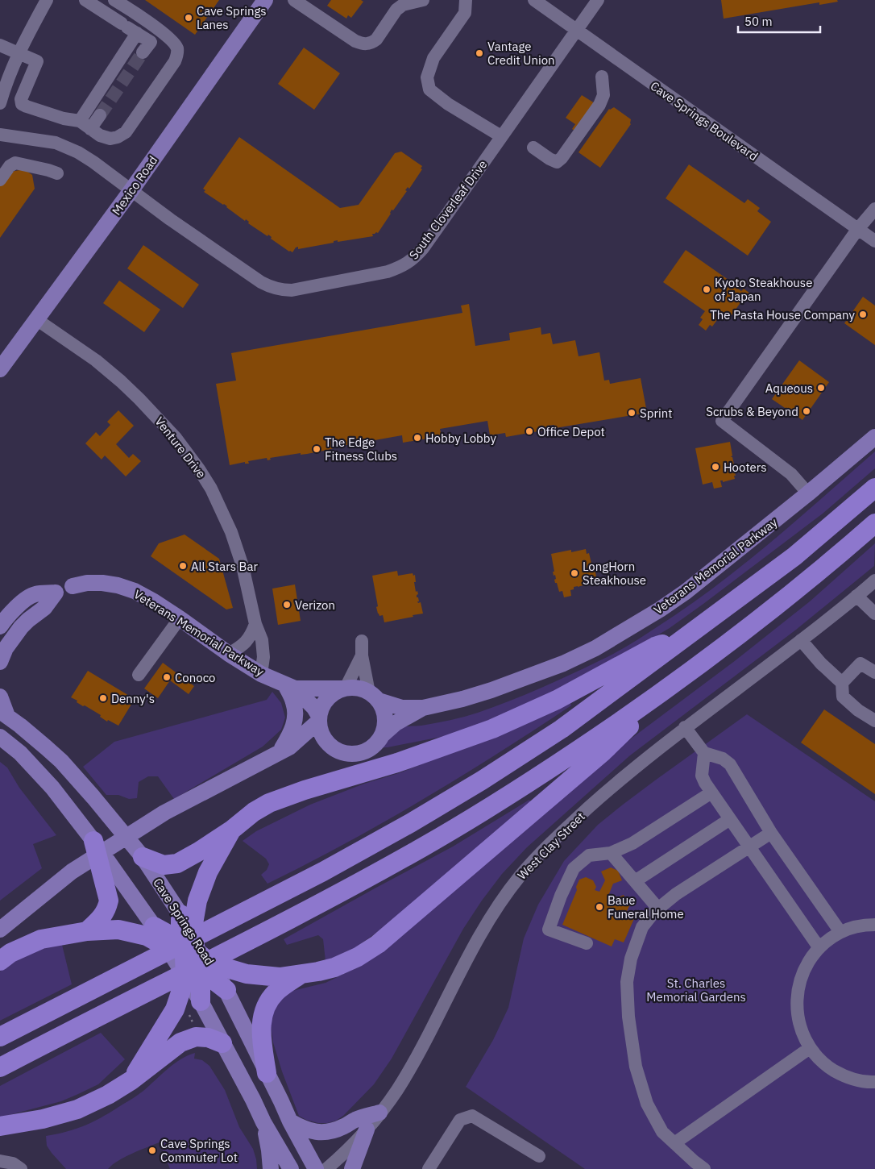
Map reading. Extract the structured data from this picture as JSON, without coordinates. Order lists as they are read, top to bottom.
{
  "streets": {
    "main road": ["Mexico Road", "Veterans Memorial Parkway", "Cave Springs Road"],
    "street": [
      "Cave Springs Boulevard",
      "South Cloverleaf Drive",
      "Venture Drive",
      "West Clay Street"
    ]
  },
  "crossings": [
    ["Cave Springs Boulevard", "South Cloverleaf Drive"],
    ["Mexico Road", "South Cloverleaf Drive"],
    ["Mexico Road", "Venture Drive"],
    ["Venture Drive", "Veterans Memorial Parkway"]
  ],
  "parks": ["St. Charles Memorial Gardens"],
  "places": [
    "Cave Springs Lanes",
    "Vantage Credit Union",
    "Kyoto Steakhouse of Japan",
    "The Pasta House Company",
    "Aqueous",
    "Scrubs & Beyond",
    "Sprint",
    "Office Depot",
    "Hobby Lobby",
    "The Edge Fitness Clubs",
    "Hooters",
    "All Stars Bar",
    "LongHorn Steakhouse",
    "Verizon",
    "Conoco",
    "Denny's",
    "Baue Funeral Home",
    "Cave Springs Commuter Lot"
  ],
  "scale_bar": "50 m"
}
